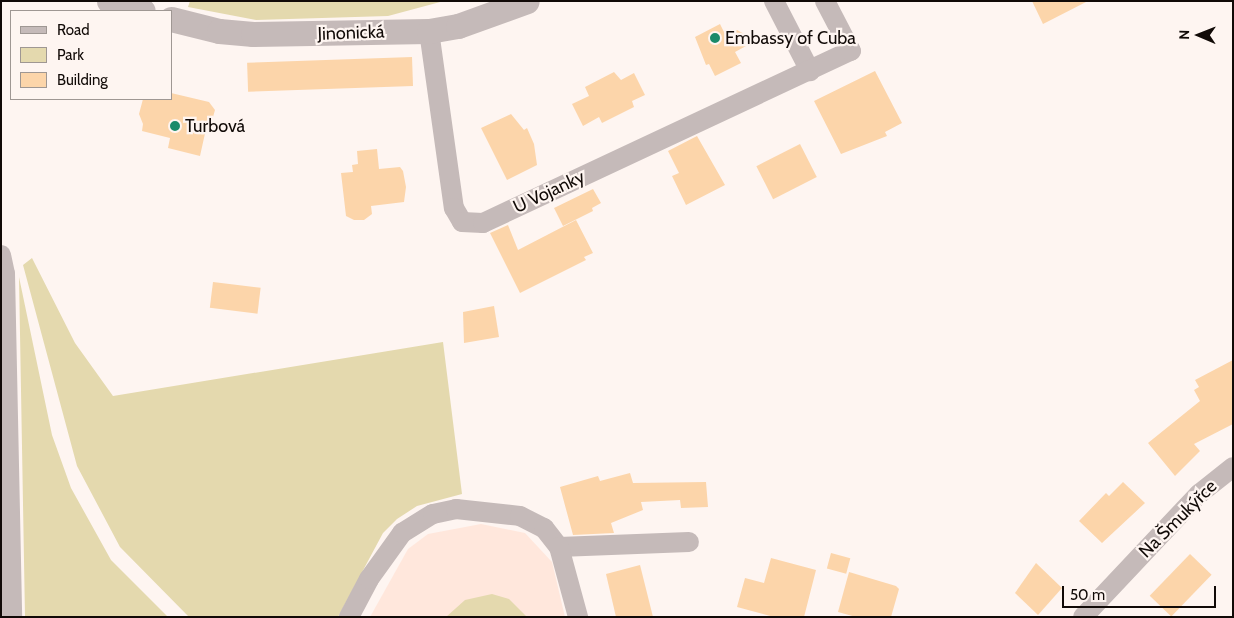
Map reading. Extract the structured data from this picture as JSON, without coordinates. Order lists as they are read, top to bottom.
{
  "streets": {
    "street": ["Jinonická", "U Vojanky", "Na Šmukýřce"]
  },
  "crossings": [
    ["Jinonická", "U Vojanky"]
  ],
  "places": ["Embassy of Cuba", "Turbová"],
  "legend": ["Road", "Park", "Building"],
  "scale_bar": "50 m",
  "north": "left"
}
